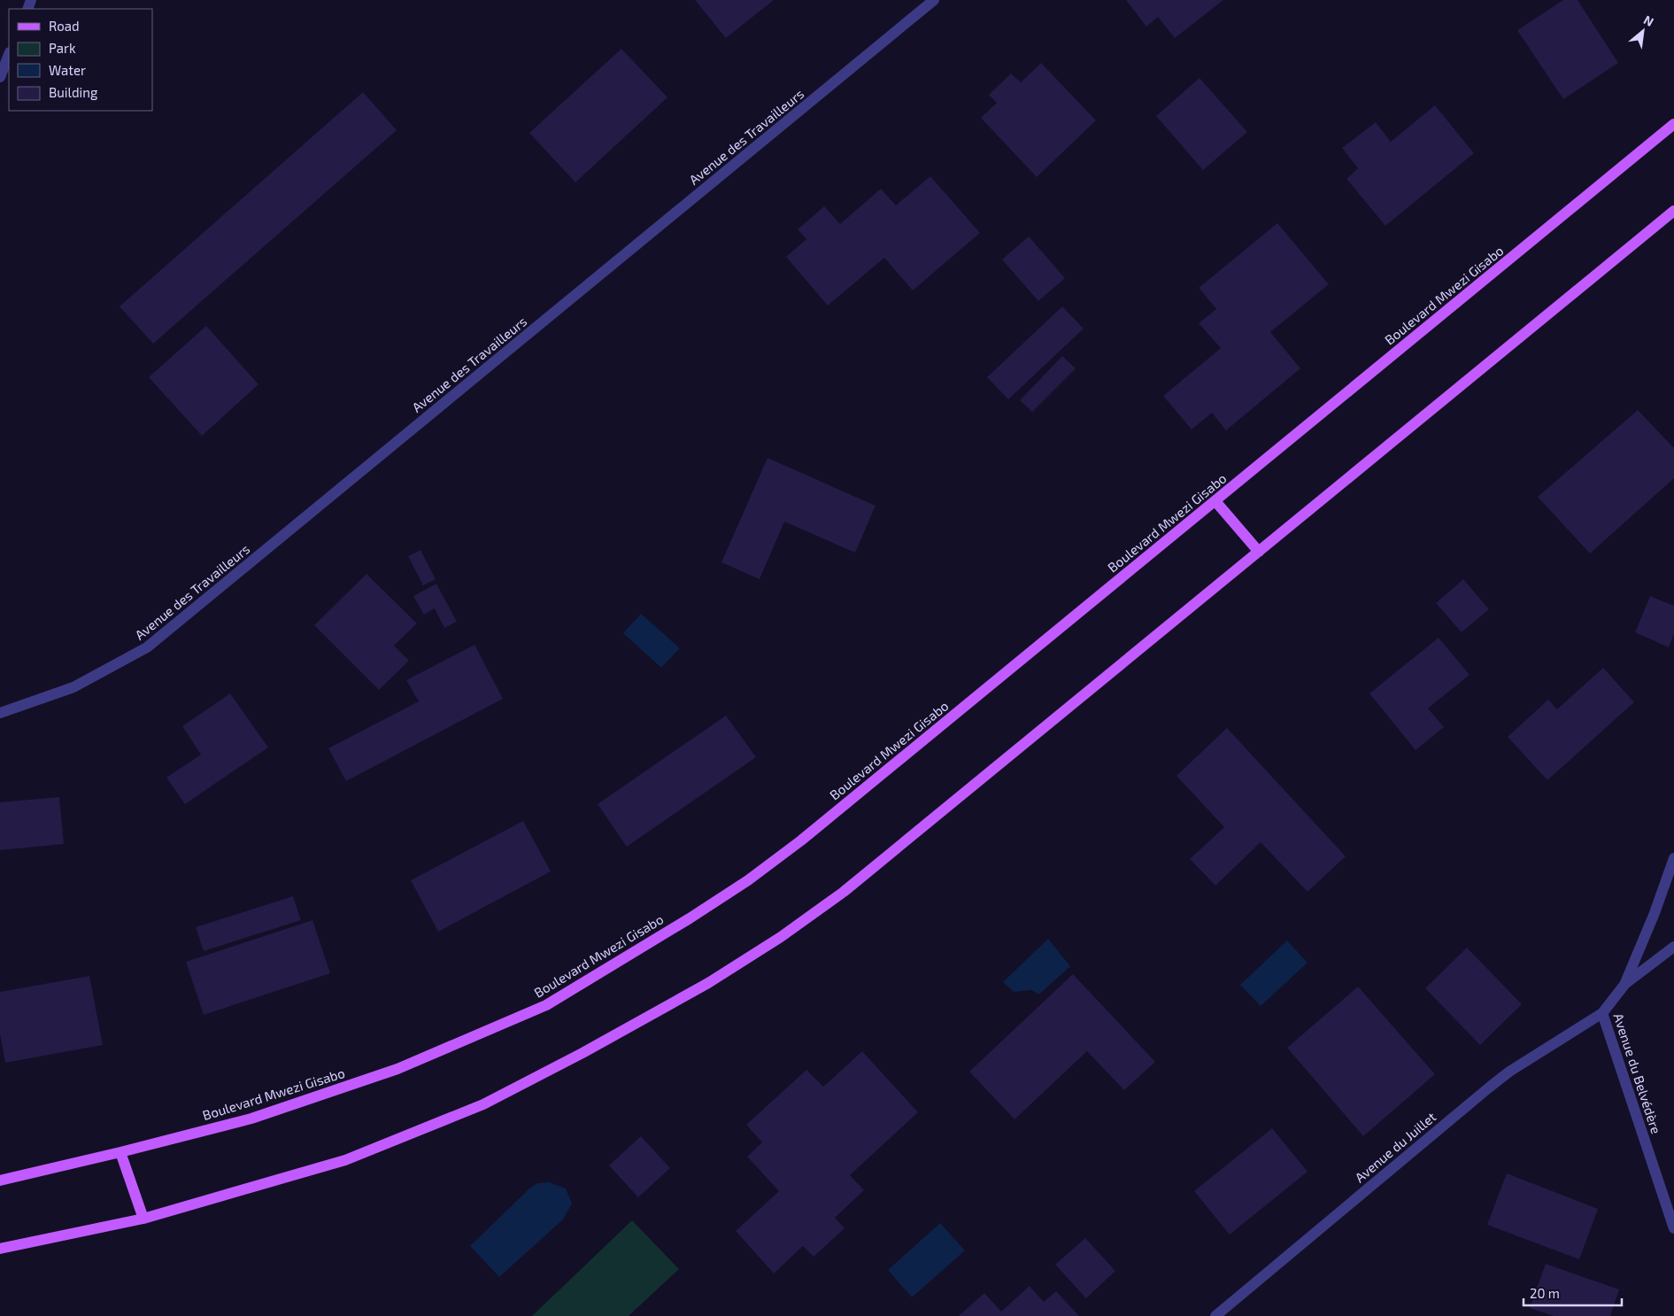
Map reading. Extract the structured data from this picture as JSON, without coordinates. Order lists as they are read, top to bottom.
{
  "streets": {
    "main road": ["Boulevard Mwezi Gisabo"],
    "street": ["Avenue des Travailleurs", "Avenue du Belvédère", "Avenue du Juillet"]
  },
  "crossings": [
    ["Avenue du Belvédère", "Avenue du Juillet"]
  ],
  "legend": [
    "Road",
    "Park",
    "Water",
    "Building"
  ],
  "scale_bar": "20 m",
  "north": "top right"
}
